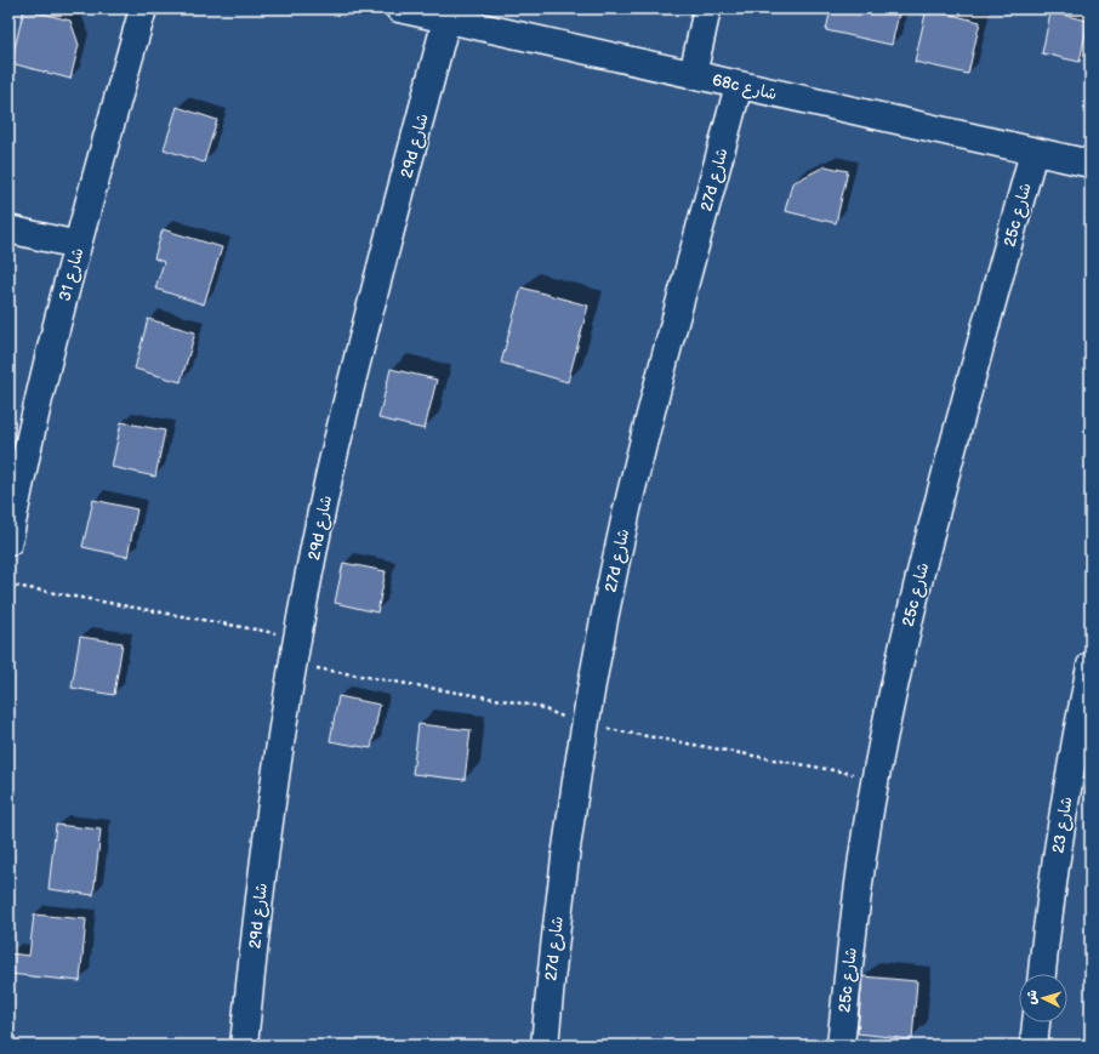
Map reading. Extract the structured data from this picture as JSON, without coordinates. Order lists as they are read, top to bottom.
{
  "streets": {
    "street": [
      "68c شارع",
      "29d شارع",
      "27d شارع",
      "25c شارع",
      "شارع 31",
      "شارع 23"
    ]
  },
  "crossings": [
    ["68c شارع", "29d شارع"],
    ["68c شارع", "27d شارع"],
    ["68c شارع", "25c شارع"]
  ],
  "north": "left"
}
